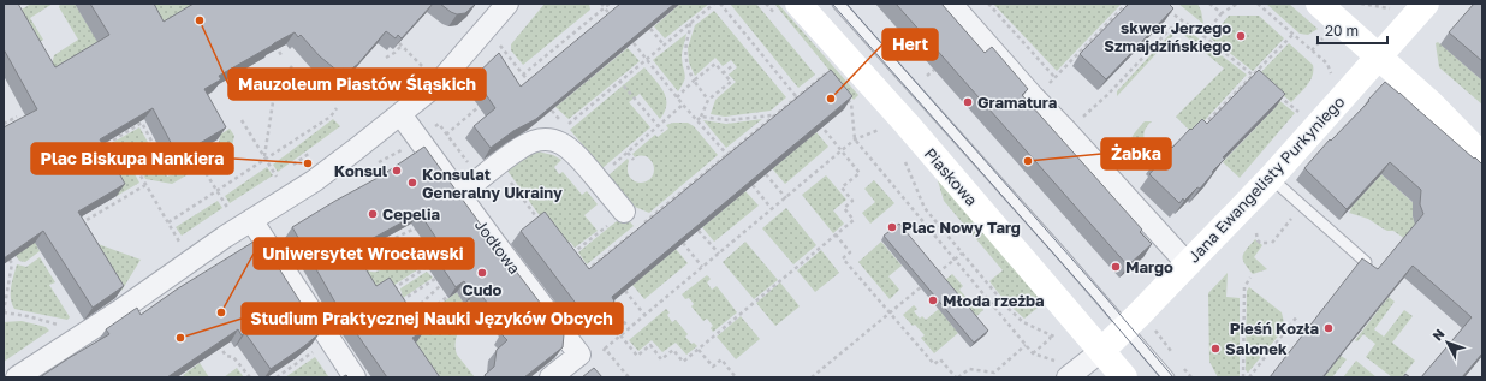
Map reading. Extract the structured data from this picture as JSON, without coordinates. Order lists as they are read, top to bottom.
{
  "streets": {
    "street": ["Piaskowa", "Jana Ewangelisty Purkyniego", "Jodłowa"]
  },
  "crossings": [
    ["Piaskowa", "Jana Ewangelisty Purkyniego"]
  ],
  "places": [
    "Mauzoleum Piastów Śląskich",
    "skwer Jerzego Szmajdzińskiego",
    "Hert",
    "Gramatura",
    "Żabka",
    "Plac Biskupa Nankiera",
    "Konsul",
    "Konsulat Generalny Ukrainy",
    "Cepelia",
    "Plac Nowy Targ",
    "Margo",
    "Cudo",
    "Młoda rzeżba",
    "Uniwersytet Wrocławski",
    "Pieśń Kozła",
    "Studium Praktycznej Nauki Języków Obcych",
    "Salonek"
  ],
  "scale_bar": "20 m",
  "north": "top left"
}
